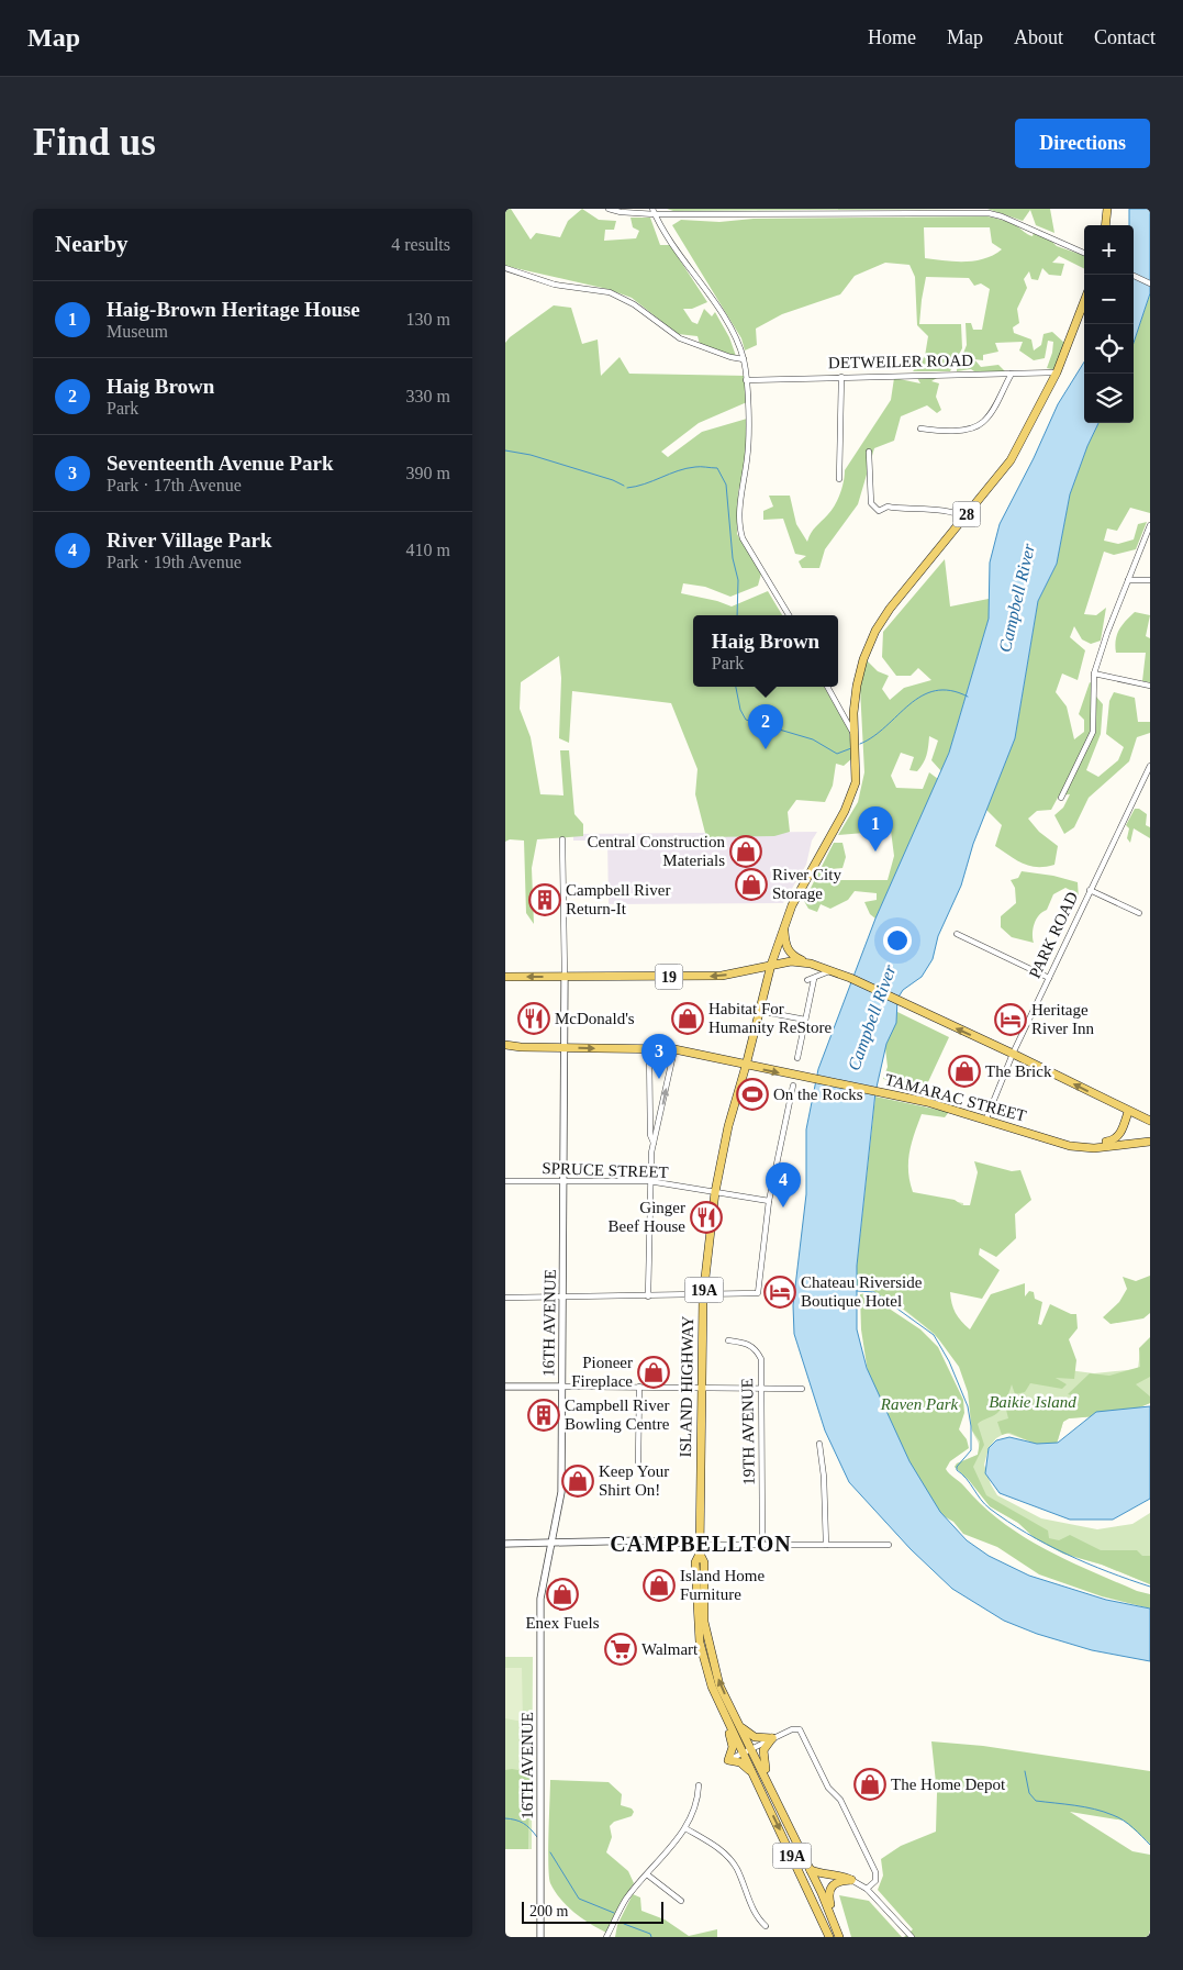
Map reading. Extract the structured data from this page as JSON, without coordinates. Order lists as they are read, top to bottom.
{
  "streets": {
    "main road": [
      "28",
      "19",
      "TAMARAC STREET",
      "19A",
      "ISLAND HIGHWAY"
    ],
    "street": [
      "DETWEILER ROAD",
      "PARK ROAD",
      "SPRUCE STREET",
      "16TH AVENUE",
      "19TH AVENUE"
    ]
  },
  "crossings": [
    ["DETWEILER ROAD", "28"],
    ["28", "19"],
    ["28", "ISLAND HIGHWAY"],
    ["PARK ROAD", "19"],
    ["PARK ROAD", "TAMARAC STREET"],
    ["19", "16TH AVENUE"],
    ["19", "ISLAND HIGHWAY"],
    ["TAMARAC STREET", "16TH AVENUE"],
    ["TAMARAC STREET", "ISLAND HIGHWAY"],
    ["SPRUCE STREET", "16TH AVENUE"],
    ["SPRUCE STREET", "ISLAND HIGHWAY"]
  ],
  "one_way": ["TAMARAC STREET"],
  "districts": ["CAMPBELLTON"],
  "water": ["Campbell River"],
  "parks": ["Baikie Island", "Raven Park"],
  "places": {
    "shop": [
      "Central Construction Materials",
      "River City Storage",
      "Habitat For Humanity ReStore",
      "The Brick",
      "Pioneer Fireplace",
      "Keep Your Shirt On!",
      "Island Home Furniture",
      "Enex Fuels",
      "The Home Depot"
    ],
    "building": ["Campbell River Return-It", "Campbell River Bowling Centre"],
    "restaurant": ["McDonald's", "Ginger Beef House"],
    "hotel": ["Heritage River Inn", "Chateau Riverside Boutique Hotel"],
    "sports": ["On the Rocks"],
    "supermarket": ["Walmart"]
  },
  "scale_bar": "200 m",
  "page": {
    "header": "Map",
    "nav": [
      "Home",
      "Map",
      "About",
      "Contact"
    ],
    "buttons": "Directions",
    "title": "Find us",
    "heading": ["Nearby", "4 results"],
    "map_buttons": ["+", "−"],
    "list": [
      {
        "mark": "1",
        "name": "Haig-Brown Heritage House",
        "note": "Museum",
        "value": "130 m"
      },
      {
        "mark": "2",
        "name": "Haig Brown",
        "note": "Park",
        "value": "330 m"
      },
      {
        "mark": "3",
        "name": "Seventeenth Avenue Park",
        "note": "Park · 17th Avenue",
        "value": "390 m"
      },
      {
        "mark": "4",
        "name": "River Village Park",
        "note": "Park · 19th Avenue",
        "value": "410 m"
      }
    ],
    "popup": ["Haig Brown", "Park"],
    "pins": [
      "2",
      "1",
      "3",
      "4"
    ],
    "scale": "200 m"
  }
}
